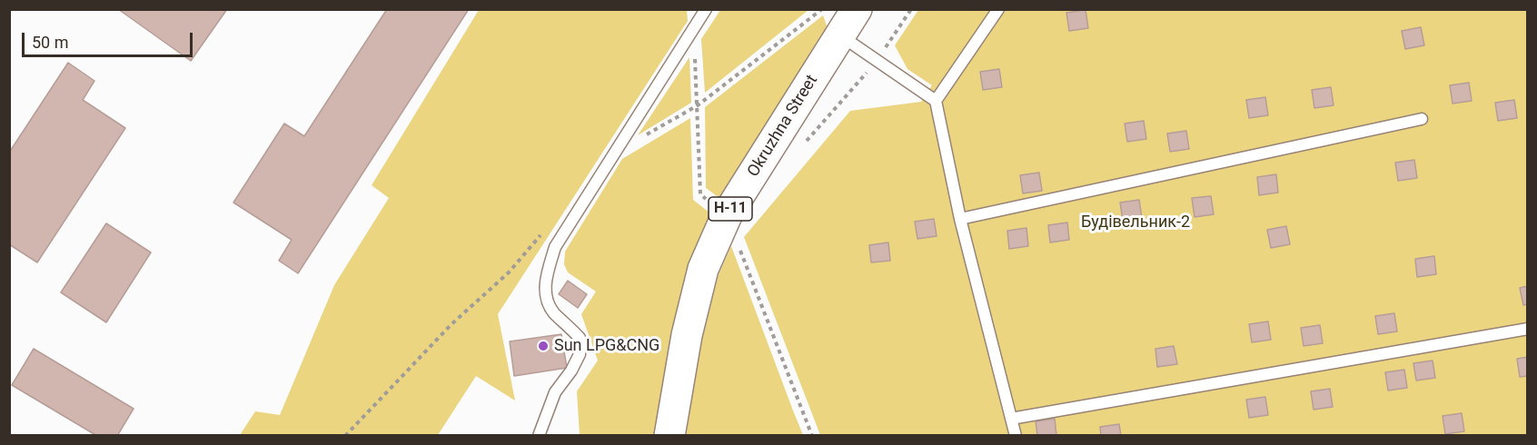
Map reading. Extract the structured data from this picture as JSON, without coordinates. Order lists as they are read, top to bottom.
{
  "streets": {
    "main road": ["Okruzhna Street", "Н-11"]
  },
  "parks": ["Будівельник-2"],
  "places": ["Sun LPG&CNG"],
  "scale_bar": "50 m"
}
